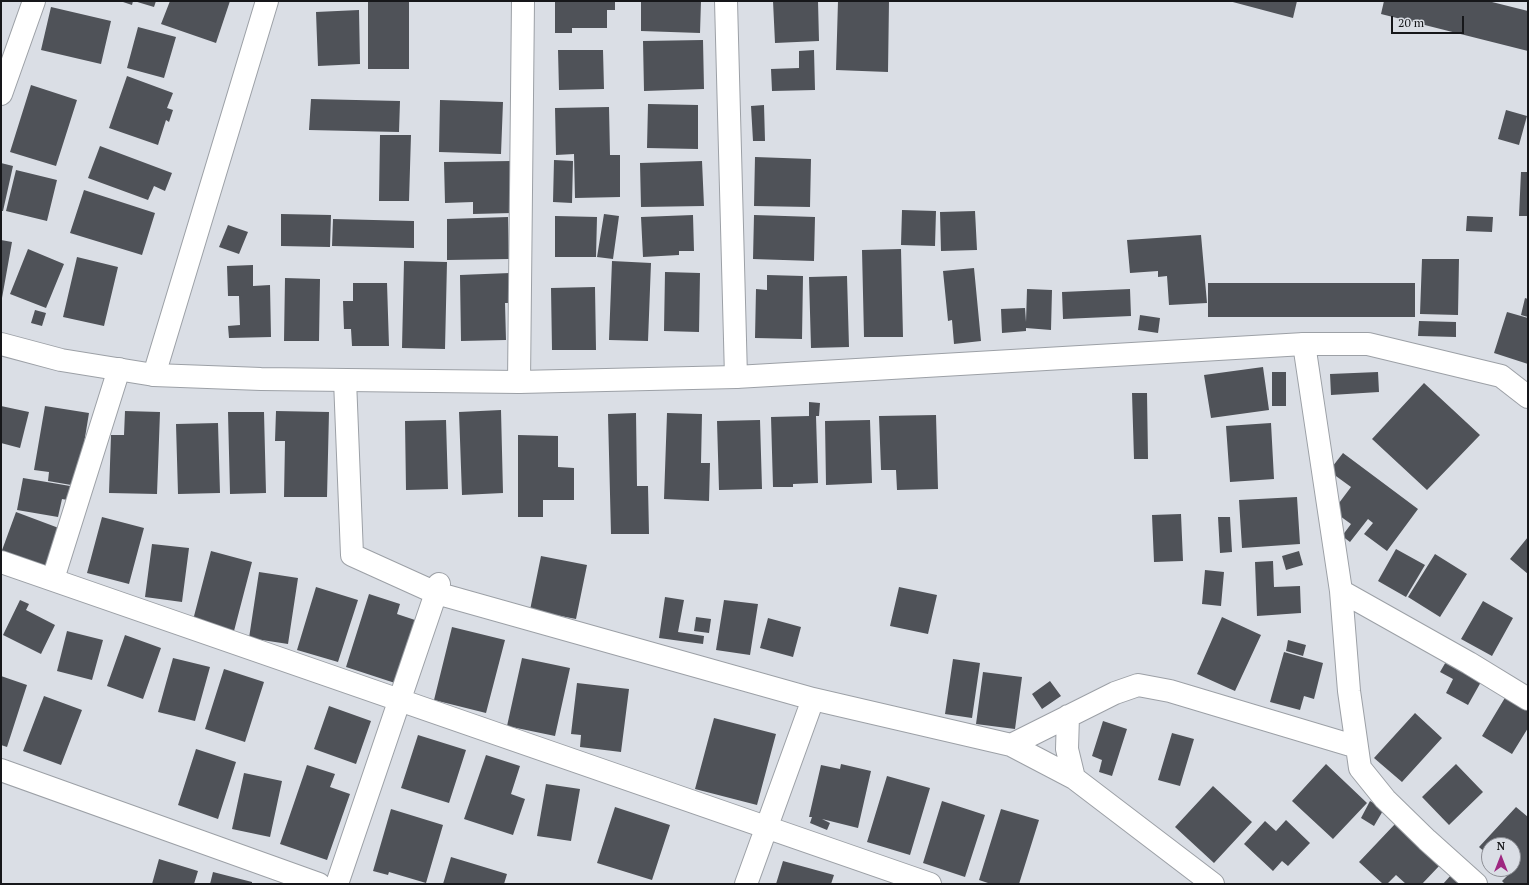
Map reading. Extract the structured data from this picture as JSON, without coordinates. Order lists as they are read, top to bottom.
{
  "scale_bar": "20 m",
  "north": "top"
}
